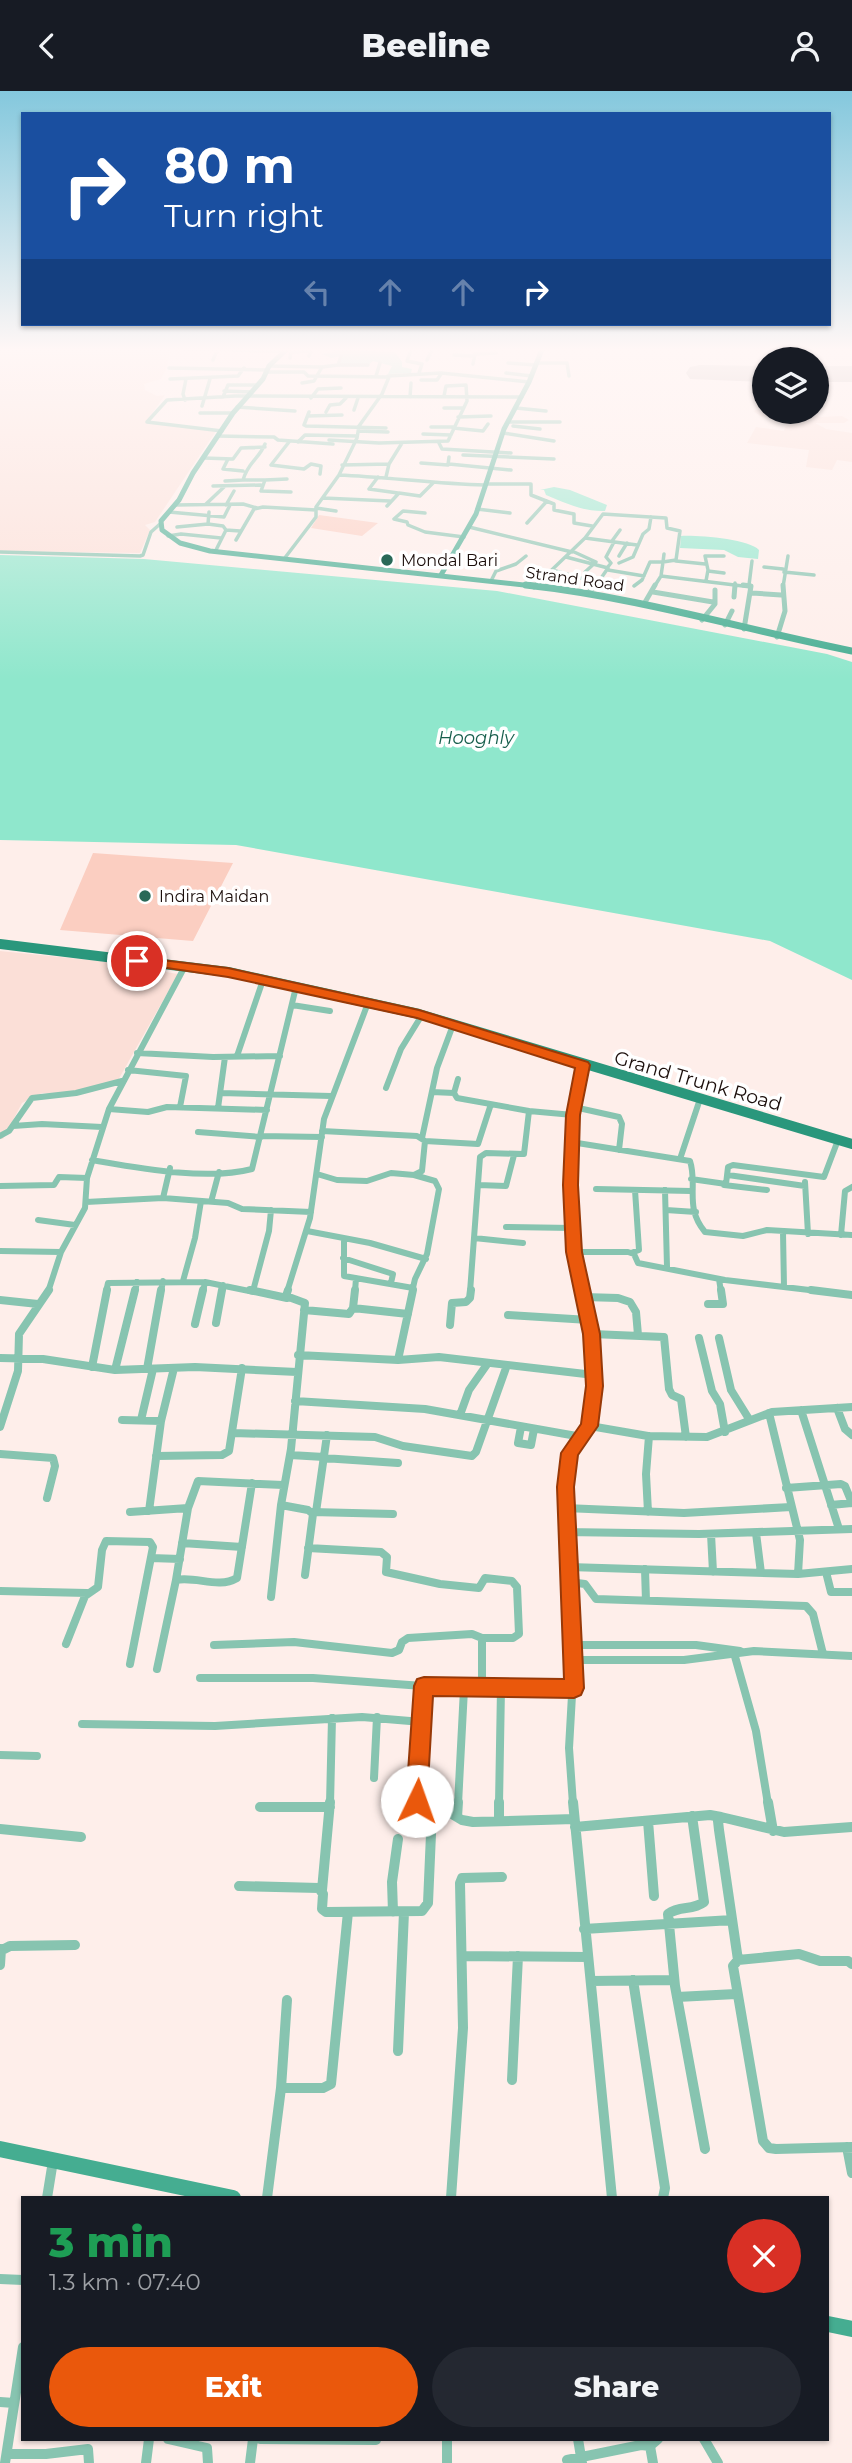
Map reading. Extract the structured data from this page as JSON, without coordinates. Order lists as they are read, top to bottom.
{
  "streets": {
    "main road": ["Grand Trunk Road"],
    "street": ["Strand Road"]
  },
  "water": ["Hooghly"],
  "places": ["Mondal Bari", "Indira Maidan"],
  "page": {
    "header": "Beeline",
    "turn": ["80 m", "Turn right"],
    "heading": ["3 min", "1.3 km · 07:40"],
    "buttons": ["Exit", "Share"]
  }
}
